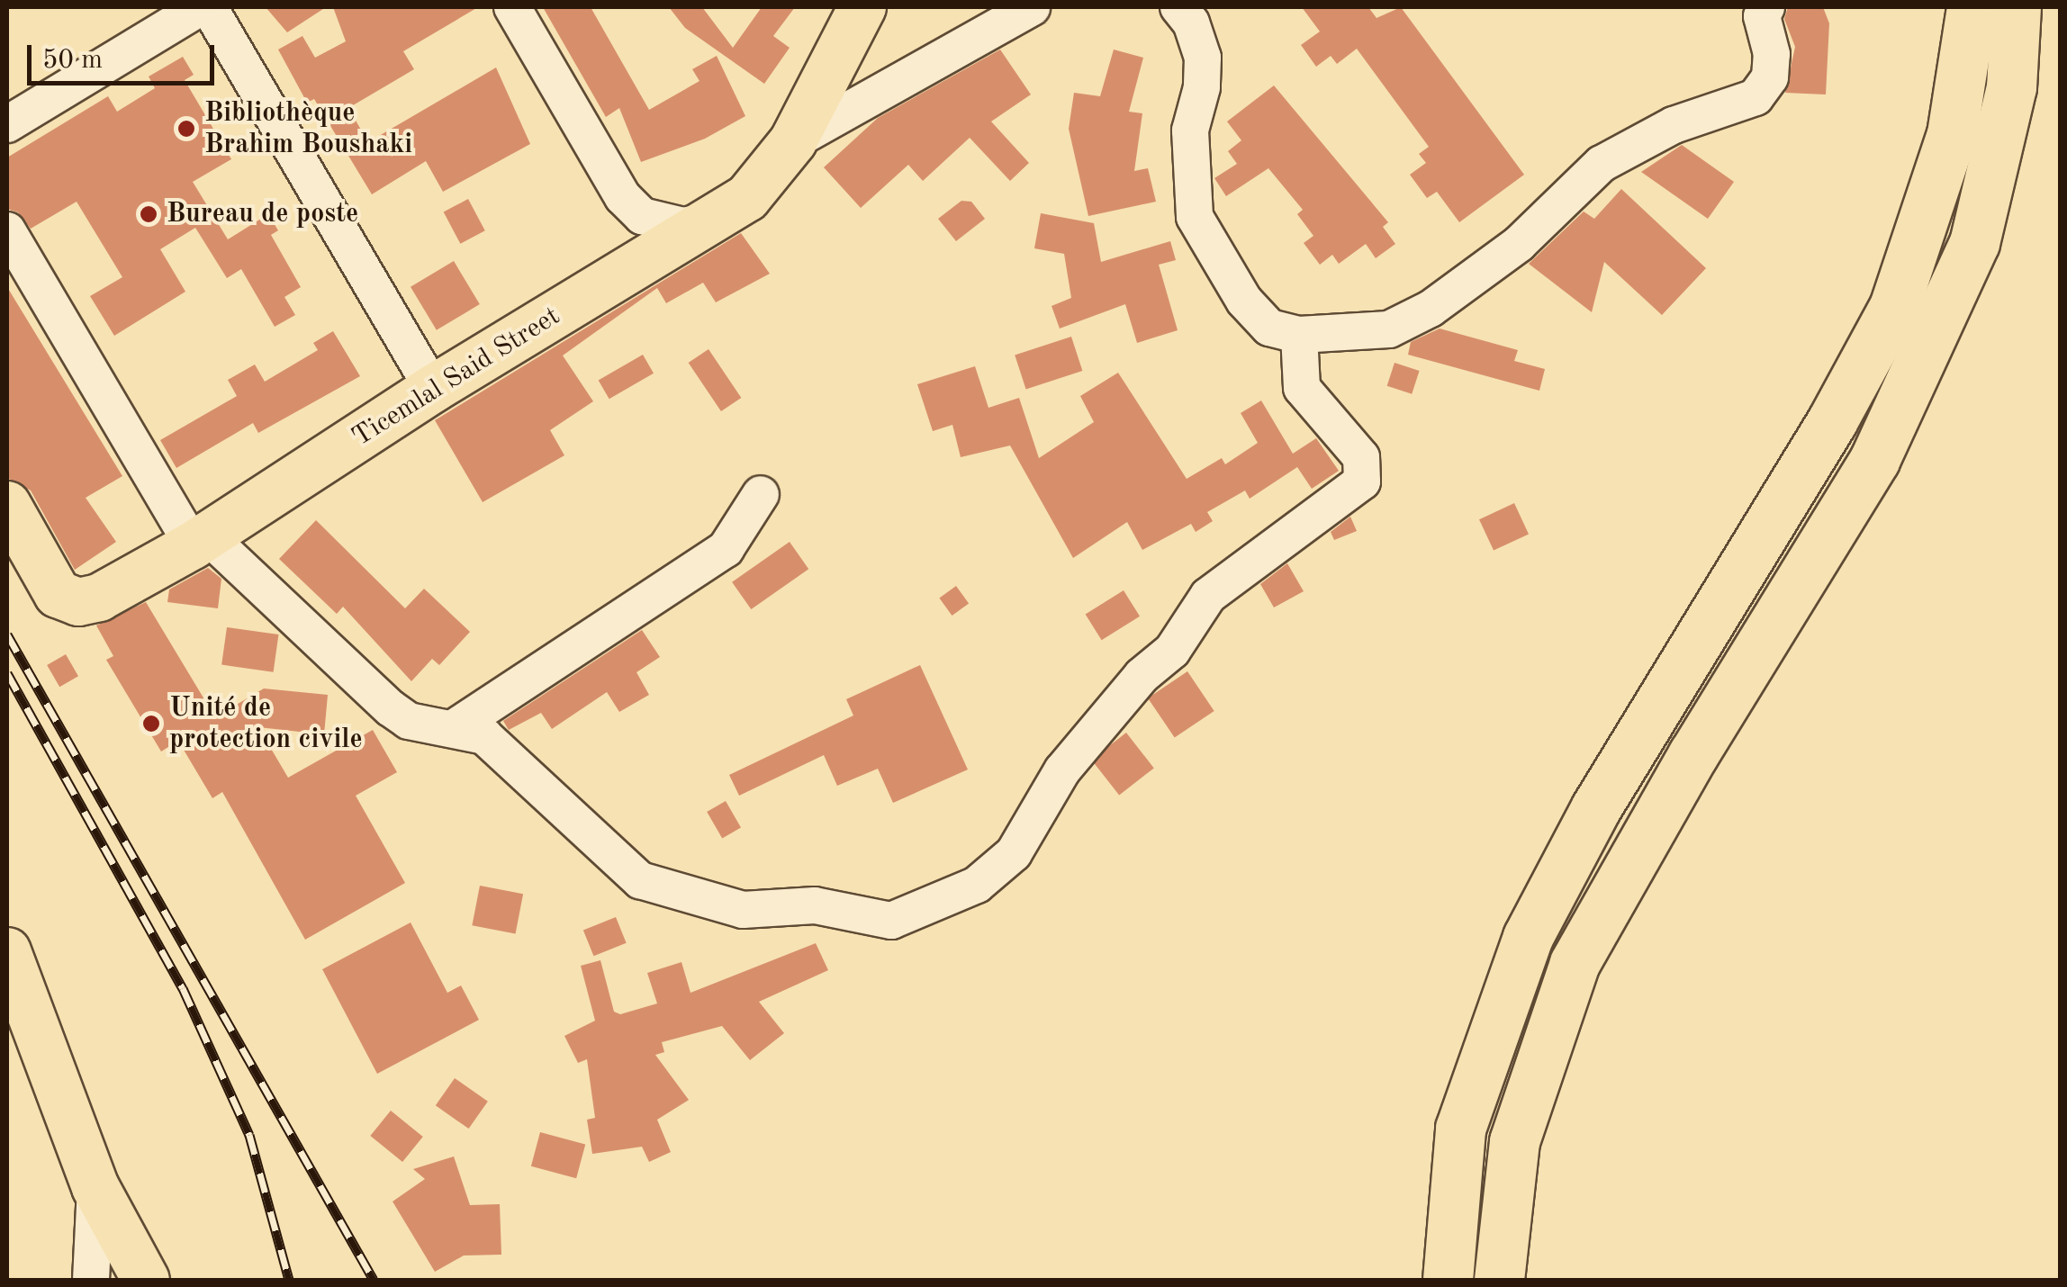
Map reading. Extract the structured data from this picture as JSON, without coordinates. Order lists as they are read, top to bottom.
{
  "streets": {
    "main road": ["Ticemlal Said Street"]
  },
  "places": ["Bibliothèque Brahim Boushaki", "Bureau de poste", "Unité de protection civile"],
  "scale_bar": "50 m"
}
